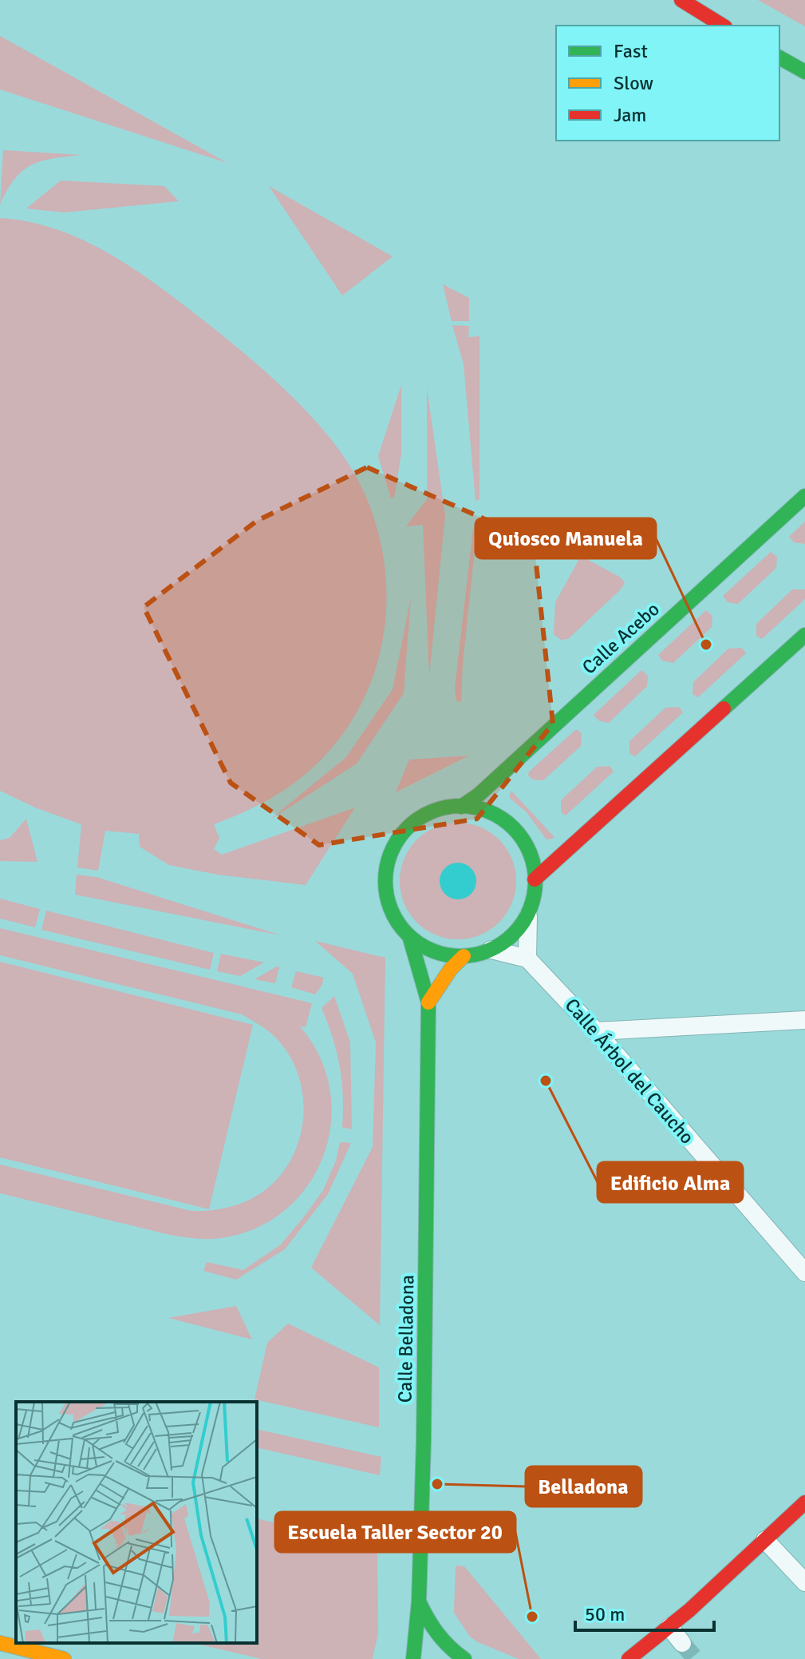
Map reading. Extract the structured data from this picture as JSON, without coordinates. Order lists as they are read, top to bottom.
{
  "streets": {
    "street": ["Calle Acebo", "Calle Árbol del Caucho", "Calle Belladona"]
  },
  "crossings": [
    ["Calle Acebo", "Calle Belladona"]
  ],
  "places": [
    "Quiosco Manuela",
    "Edificio Alma",
    "Belladona",
    "Escuela Taller Sector 20"
  ],
  "legend": ["Fast", "Slow", "Jam"],
  "scale_bar": "50 m"
}
